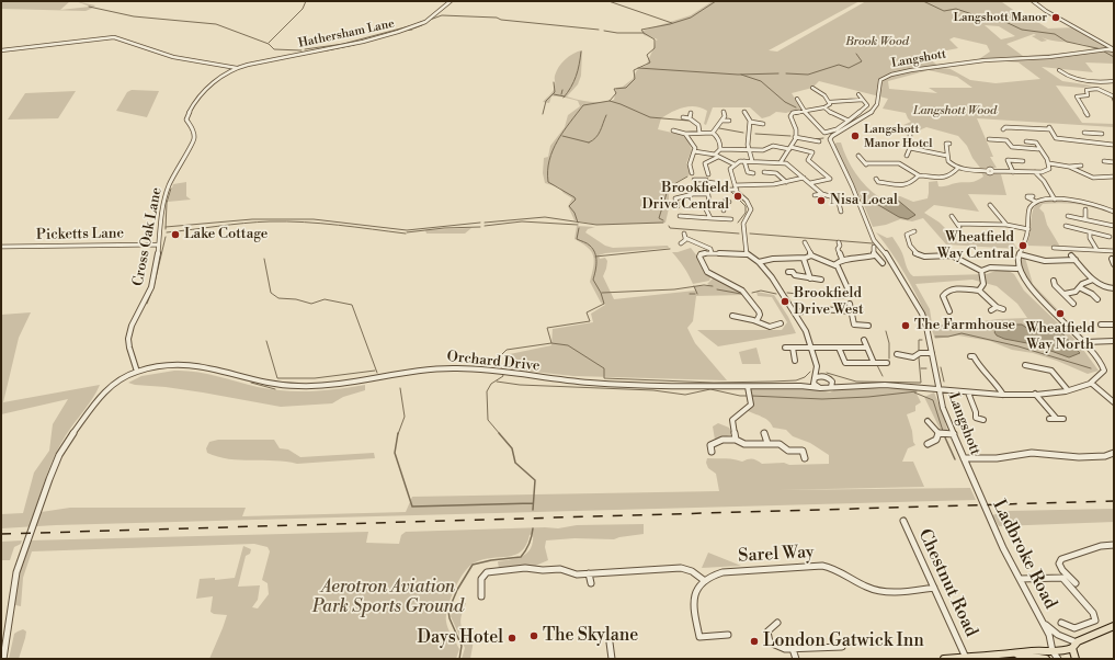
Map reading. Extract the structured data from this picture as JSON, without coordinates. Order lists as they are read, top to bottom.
{
  "streets": {
    "street": [
      "Hathersham Lane",
      "Langshott",
      "Picketts Lane",
      "Cross Oak Lane",
      "Orchard Drive",
      "Sarel Way",
      "Ladbroke Road",
      "Chestnut Road"
    ]
  },
  "crossings": [
    ["Hathersham Lane", "Cross Oak Lane"],
    ["Langshott", "Ladbroke Road"],
    ["Picketts Lane", "Cross Oak Lane"],
    ["Cross Oak Lane", "Orchard Drive"],
    ["Sarel Way", "Chestnut Road"]
  ],
  "parks": ["Brook Wood", "Langshott Wood", "Aerotron Aviation Park Sports Ground"],
  "places": [
    "Langshott Manor",
    "Langshott Manor Hotel",
    "Brookfield Drive Central",
    "Nisa Local",
    "Lake Cottage",
    "Wheatfield Way Central",
    "Brookfield Drive West",
    "Wheatfield Way North",
    "The Farmhouse",
    "The Skylane",
    "Days Hotel",
    "London Gatwick Inn"
  ]
}
